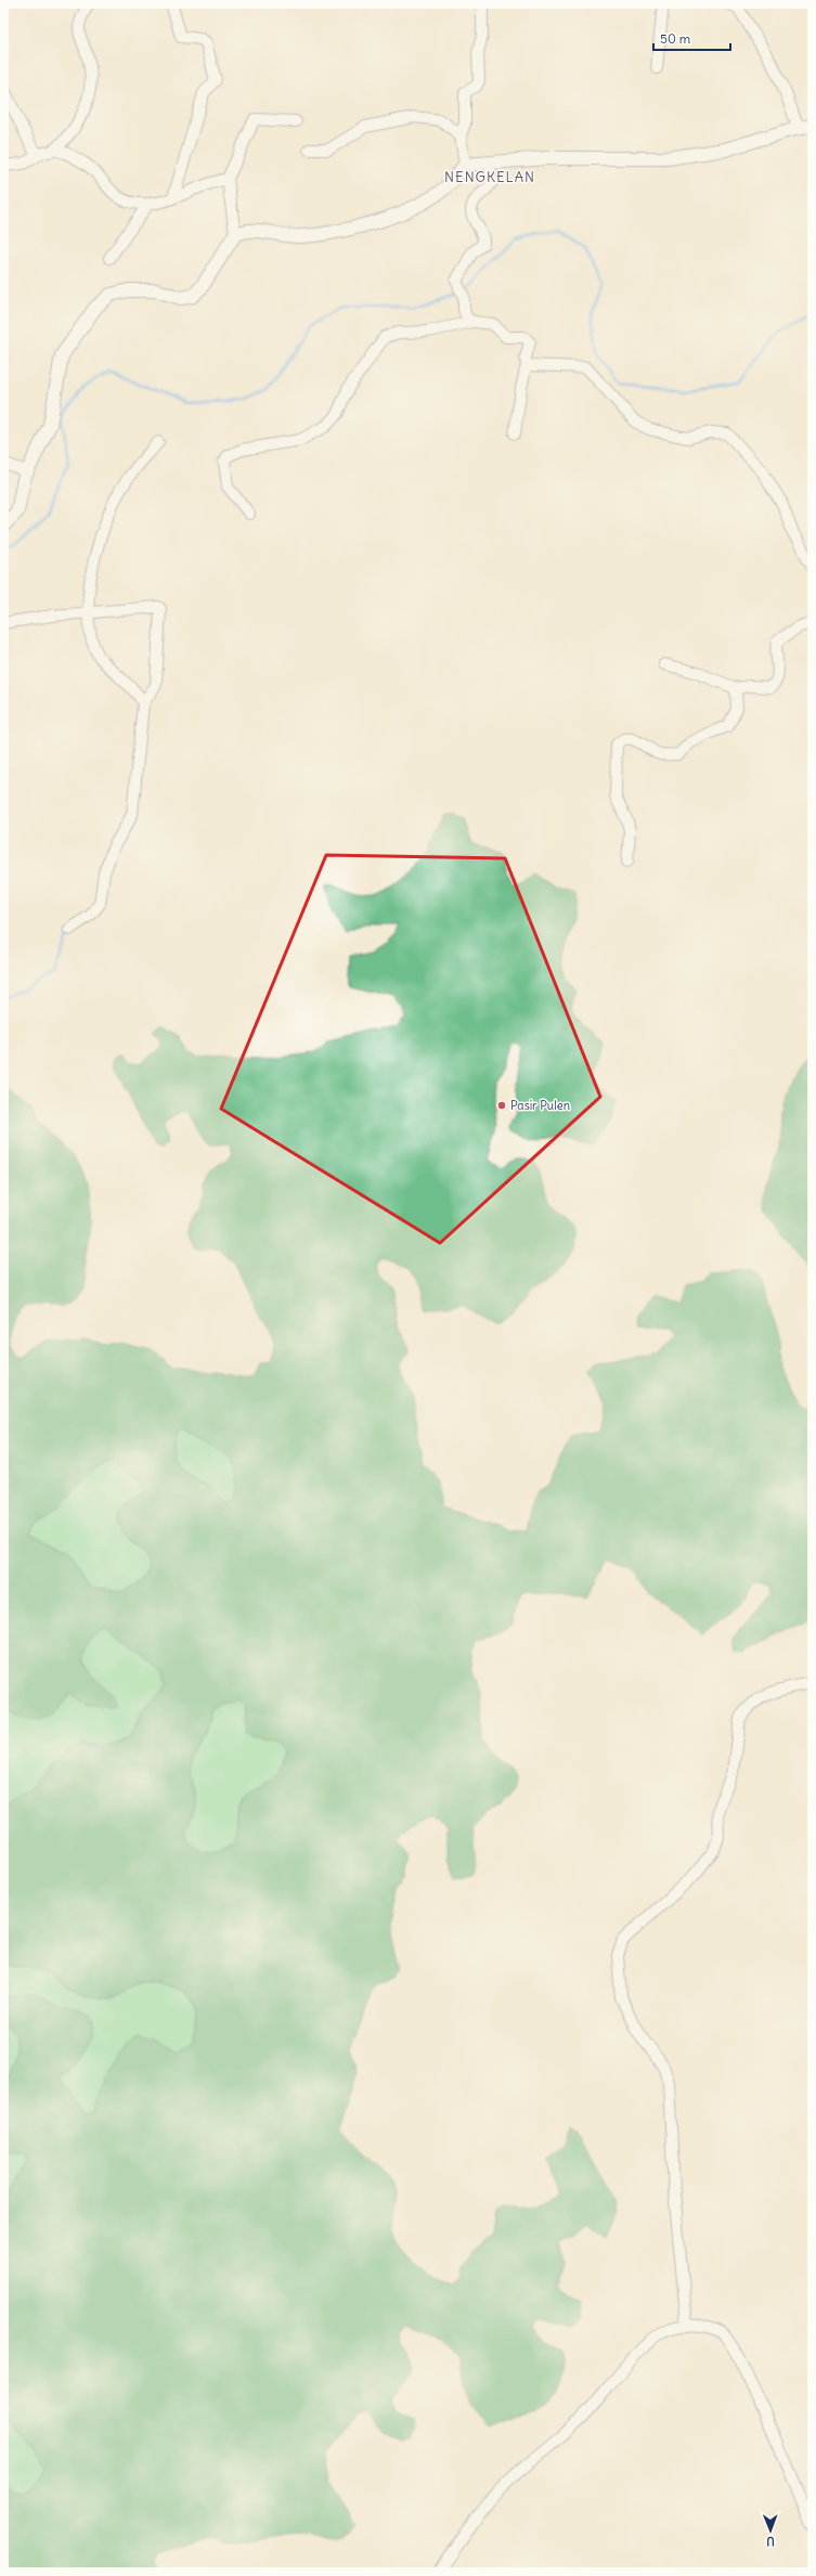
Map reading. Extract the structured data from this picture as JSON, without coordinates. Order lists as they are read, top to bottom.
{
  "districts": ["NENGKELAN"],
  "places": ["Pasir Pulen"],
  "scale_bar": "50 m",
  "north": "bottom"
}
